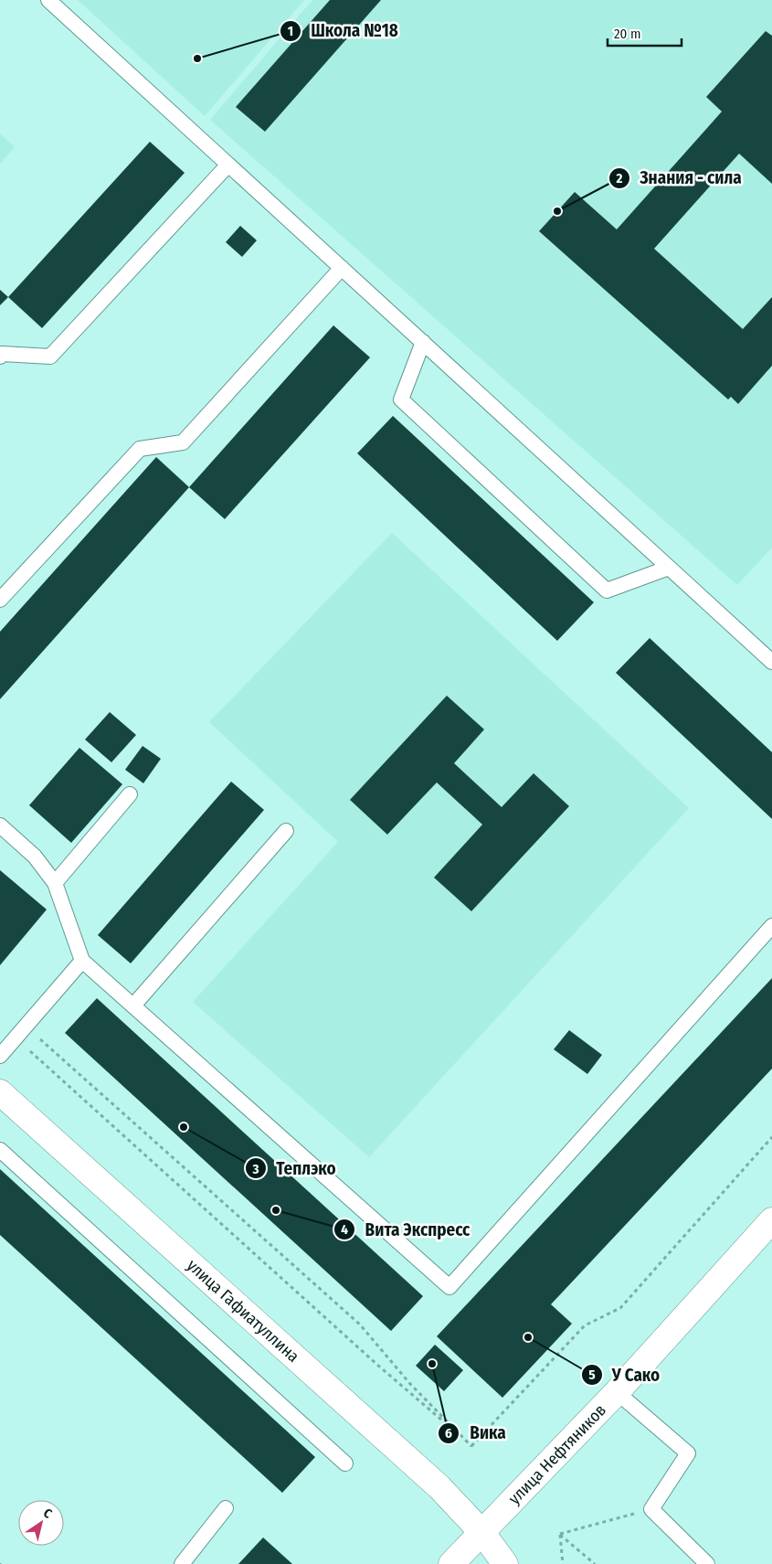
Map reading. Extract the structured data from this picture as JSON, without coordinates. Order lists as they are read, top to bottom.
{
  "streets": {
    "street": ["улица Гафиатуллина", "улица Нефтяников"]
  },
  "crossings": [
    ["улица Гафиатуллина", "улица Нефтяников"]
  ],
  "places": [
    "Школа №18",
    "Знания - сила",
    "Теплэко",
    "Вита Экспресс",
    "У Сако",
    "Вика"
  ],
  "scale_bar": "20 m",
  "north": "top right"
}
